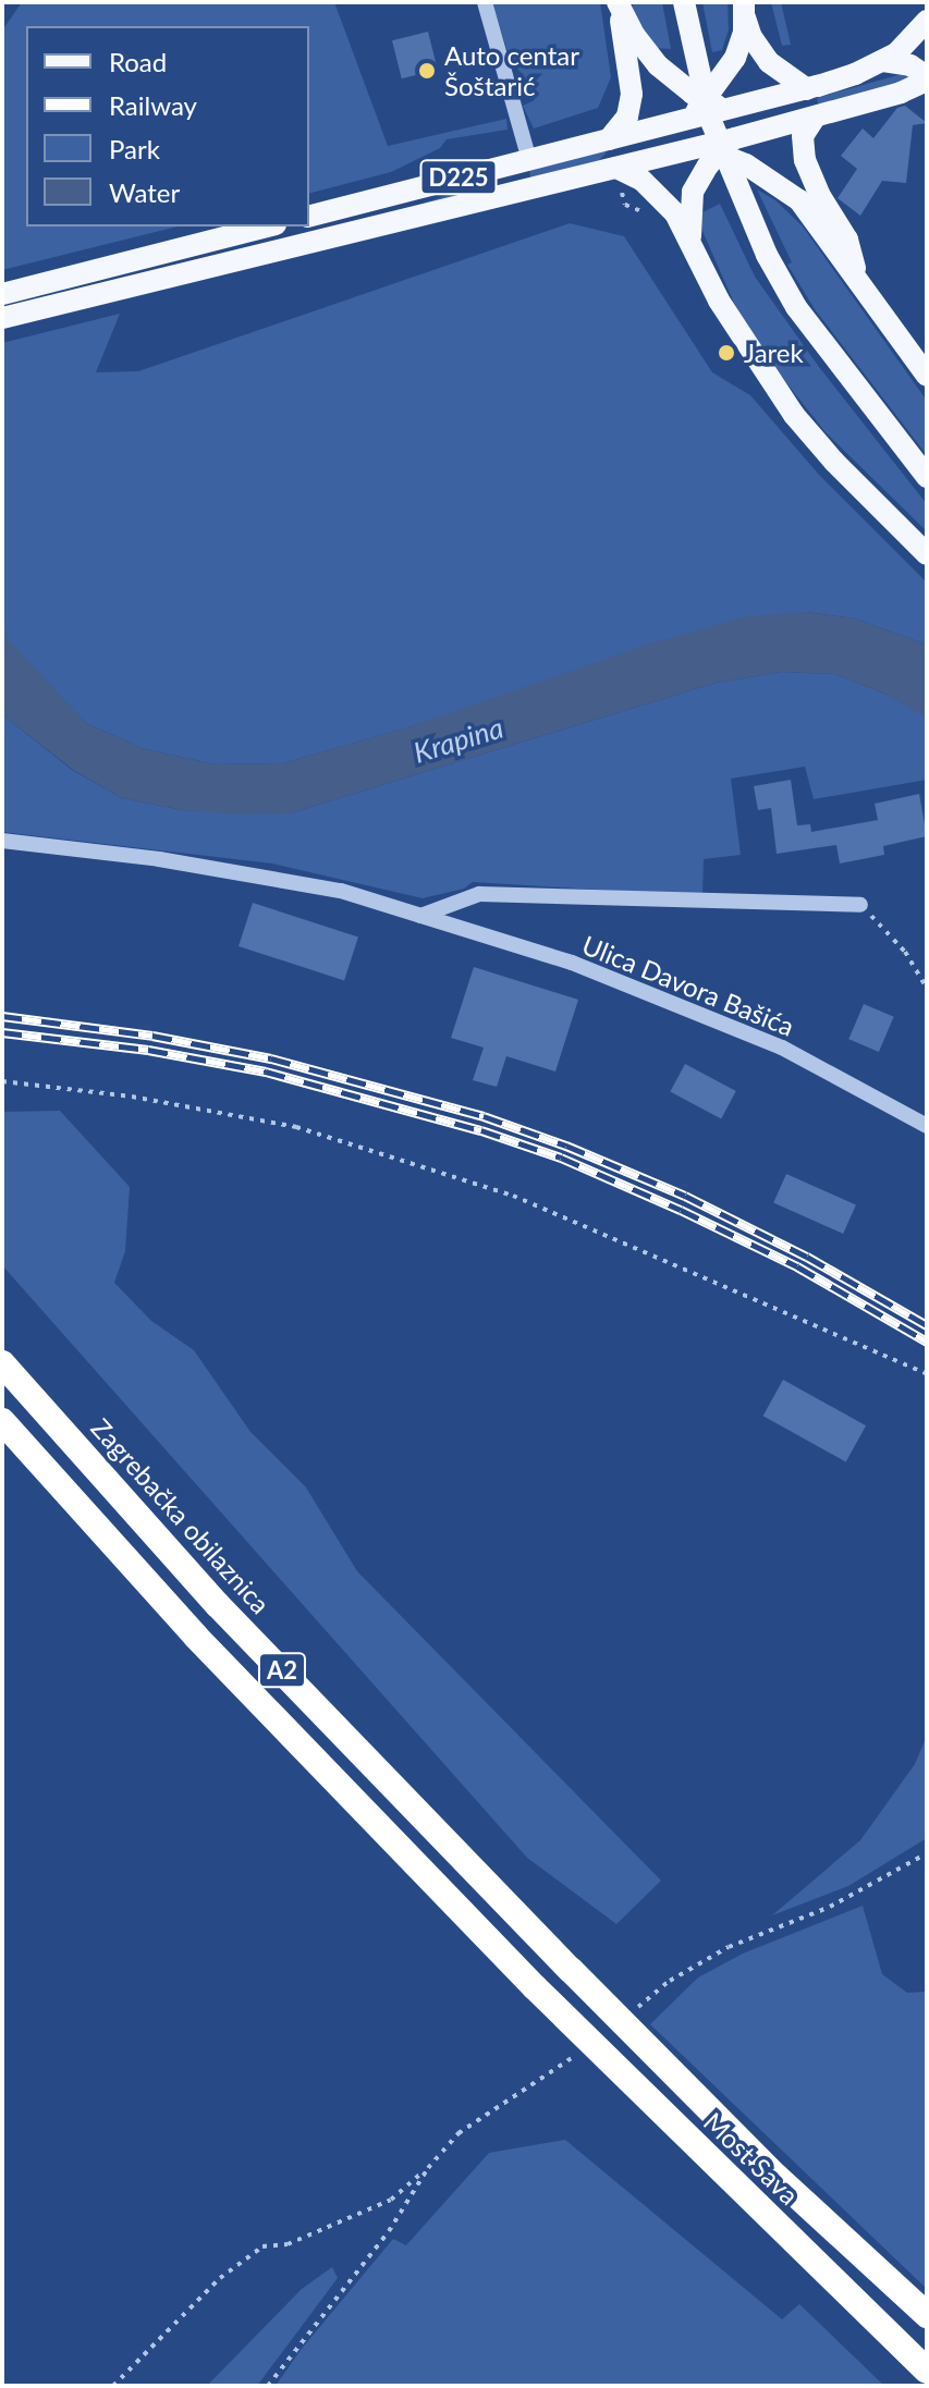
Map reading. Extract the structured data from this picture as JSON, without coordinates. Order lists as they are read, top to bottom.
{
  "streets": {
    "highway": ["Zagrebačka obilaznica", "A2", "Most Sava"],
    "main road": ["D225"],
    "street": ["Ulica Davora Bašića"]
  },
  "crossings": [
    ["Zagrebačka obilaznica", "Most Sava"]
  ],
  "water": ["Krapina"],
  "places": ["Auto centar Šoštarić", "Jarek"],
  "legend": [
    "Road",
    "Railway",
    "Park",
    "Water"
  ]
}
